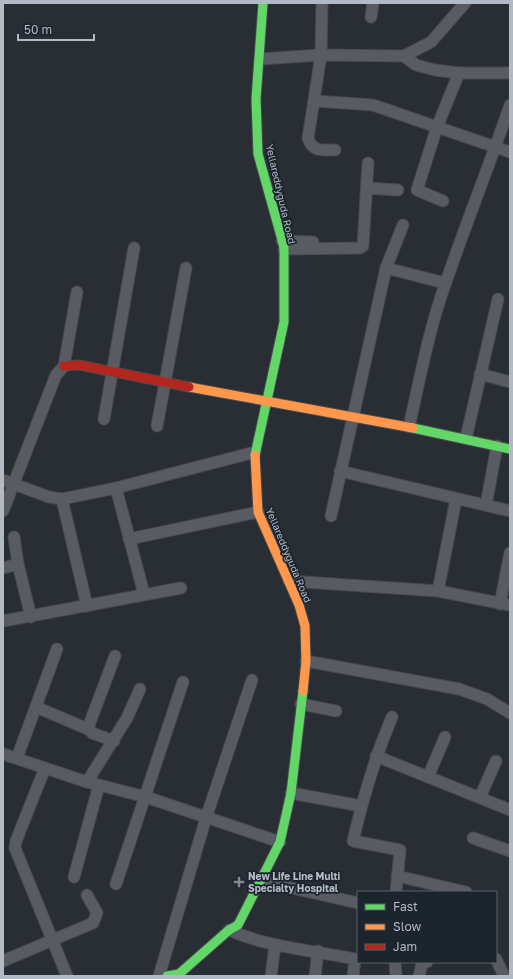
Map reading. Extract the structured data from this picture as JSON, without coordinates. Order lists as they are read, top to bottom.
{
  "streets": {
    "street": ["Yellareddyguda Road"]
  },
  "places": {
    "health": ["New Life Line Multi Specialty Hospital"]
  },
  "legend": ["Fast", "Slow", "Jam"],
  "scale_bar": "50 m"
}
